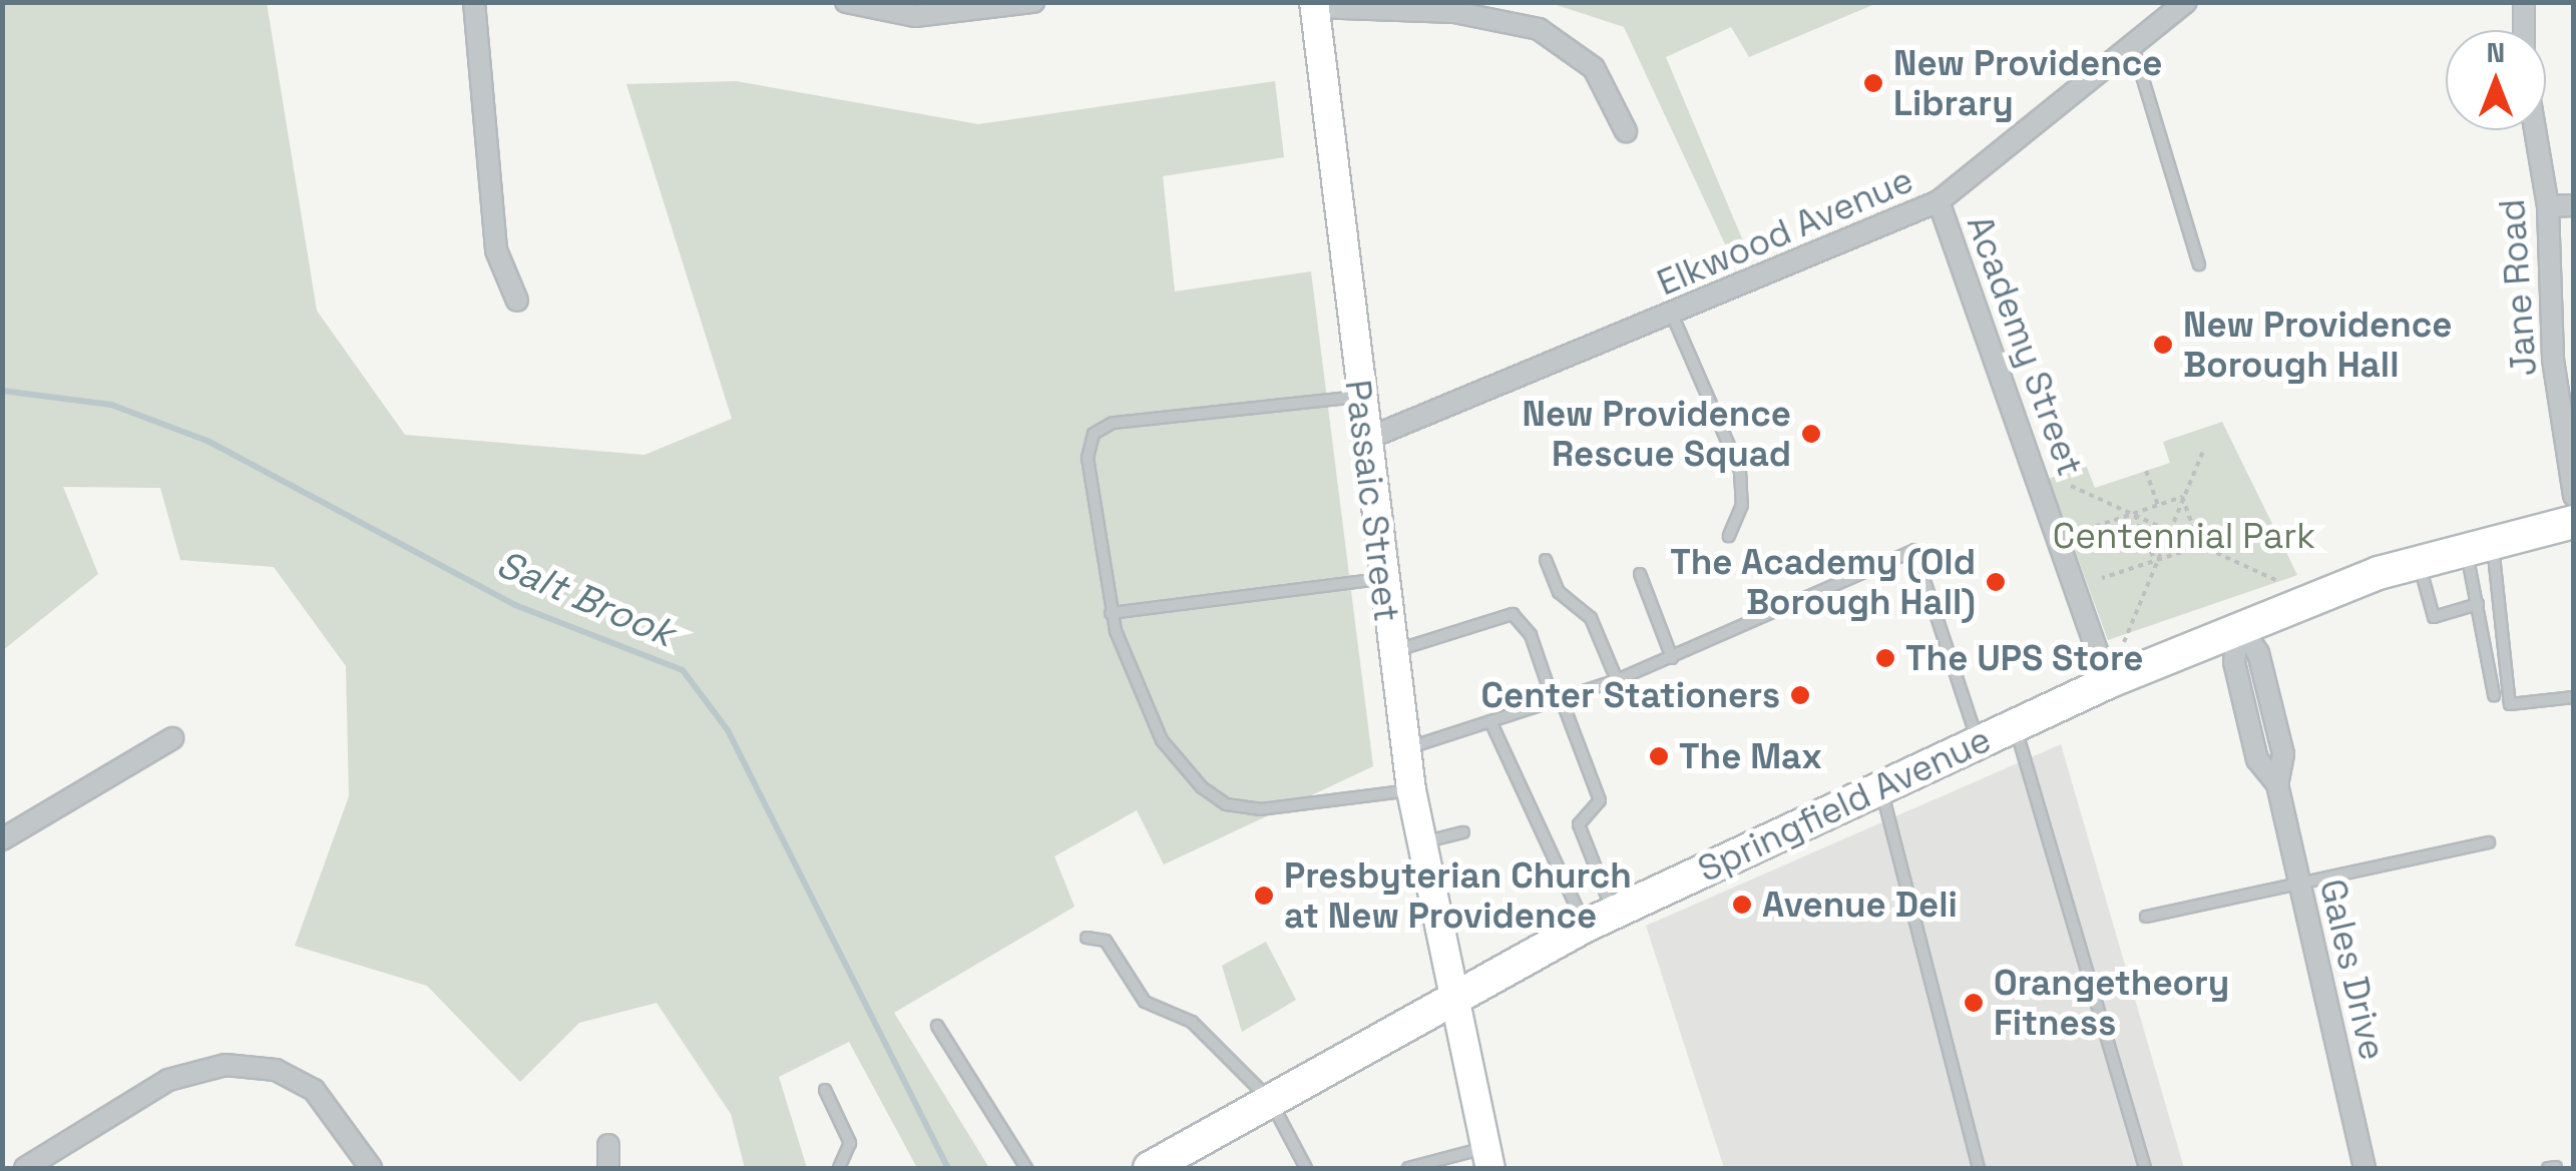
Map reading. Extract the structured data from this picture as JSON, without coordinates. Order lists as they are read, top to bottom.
{
  "streets": {
    "main road": ["Passaic Street", "Springfield Avenue"],
    "street": [
      "Elkwood Avenue",
      "Jane Road",
      "Academy Street",
      "Gales Drive"
    ]
  },
  "crossings": [
    ["Elkwood Avenue", "Academy Street"],
    ["Elkwood Avenue", "Passaic Street"],
    ["Academy Street", "Springfield Avenue"],
    ["Passaic Street", "Springfield Avenue"],
    ["Springfield Avenue", "Gales Drive"]
  ],
  "water": ["Salt Brook"],
  "parks": ["Centennial Park"],
  "places": [
    "New Providence Library",
    "New Providence Borough Hall",
    "New Providence Rescue Squad",
    "The Academy (Old Borough Hall)",
    "The UPS Store",
    "Center Stationers",
    "The Max",
    "Presbyterian Church at New Providence",
    "Avenue Deli",
    "Orangetheory Fitness"
  ],
  "north": "top"
}
